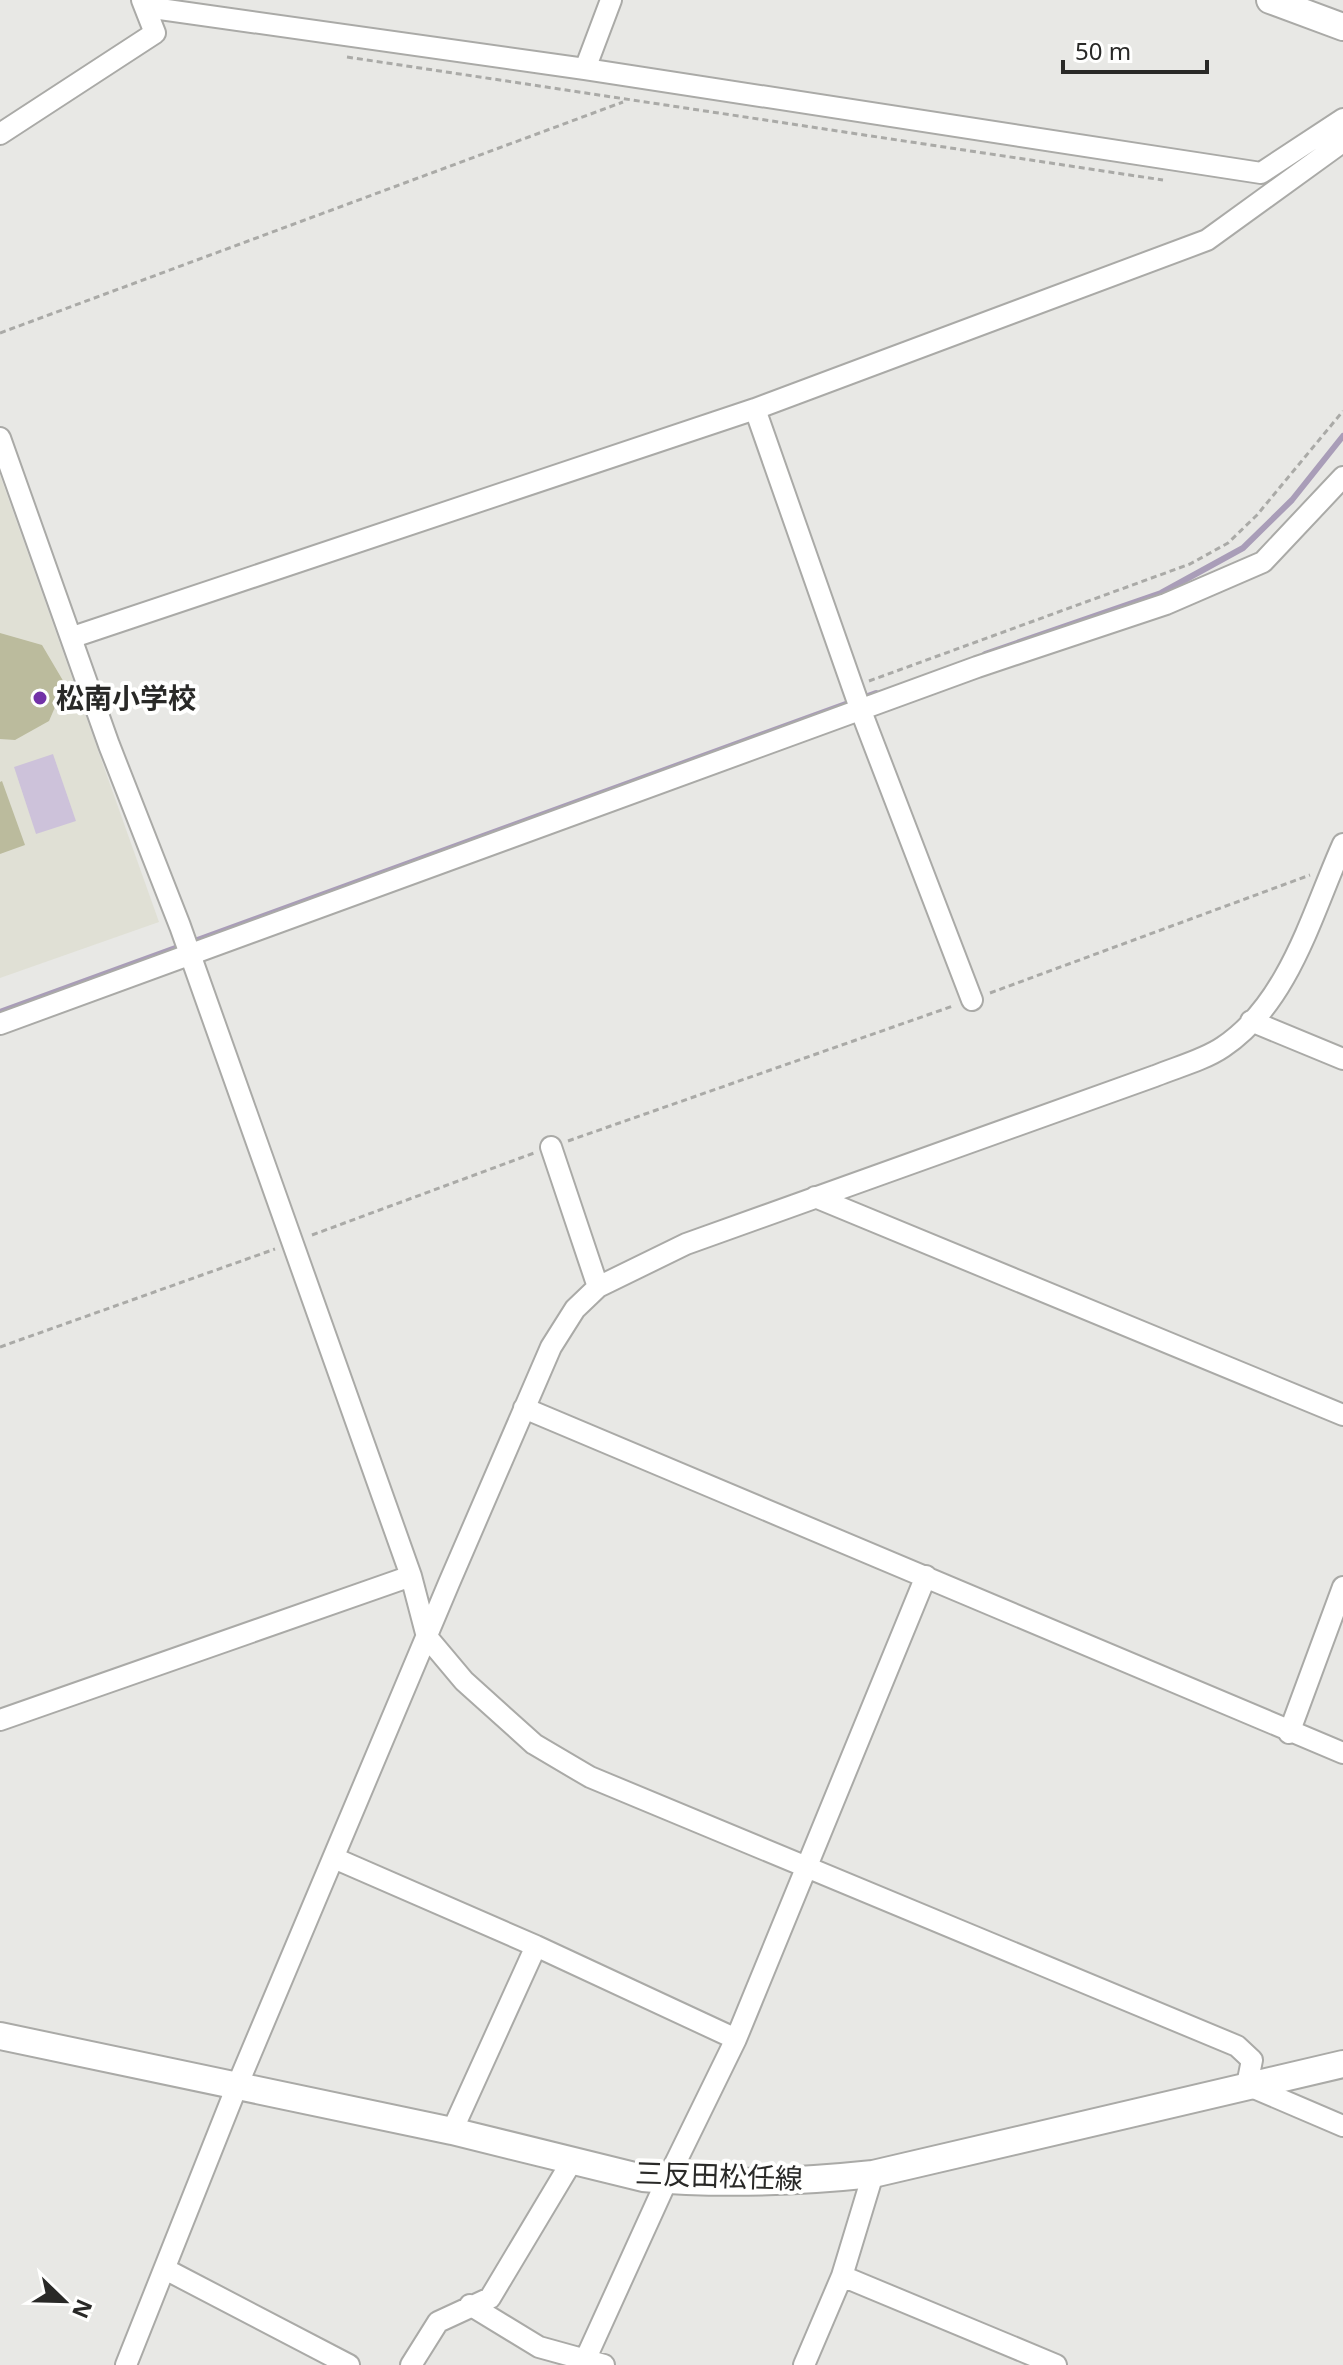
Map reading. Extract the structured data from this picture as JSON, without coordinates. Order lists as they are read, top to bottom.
{
  "streets": {
    "main road": ["三反田松任線"]
  },
  "places": ["松南小学校"],
  "scale_bar": "50 m",
  "north": "bottom right"
}
